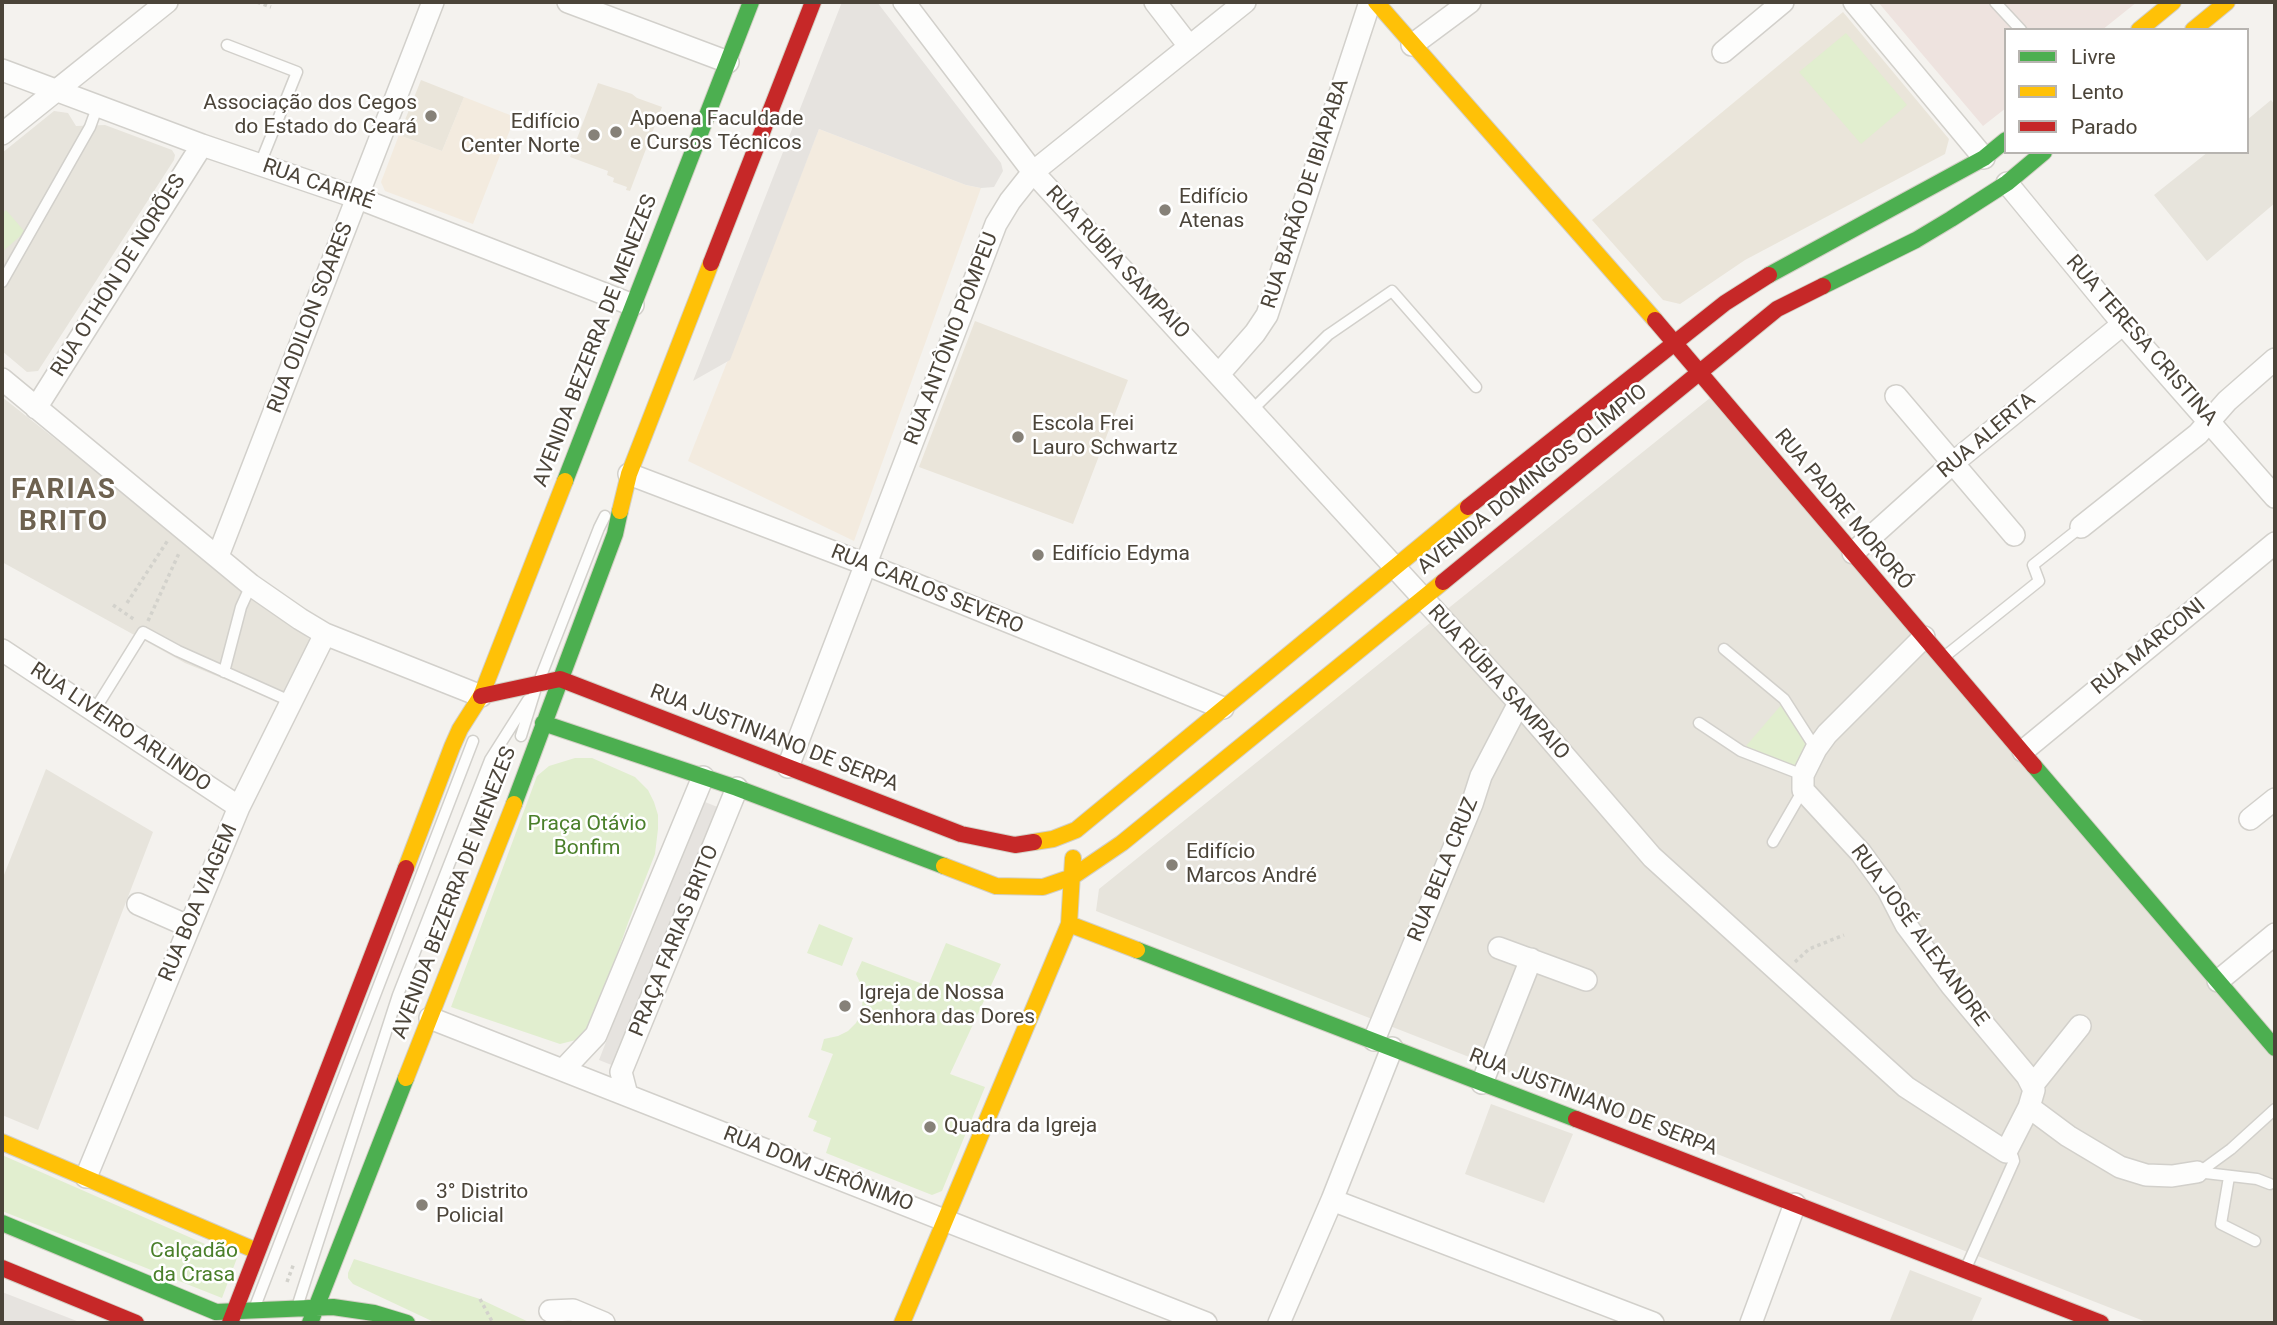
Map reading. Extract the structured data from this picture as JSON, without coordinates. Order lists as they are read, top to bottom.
{
  "streets": {
    "main road": [
      "AVENIDA BEZERRA DE MENEZES",
      "AVENIDA DOMINGOS OLÍMPIO",
      "RUA PADRE MORORÓ",
      "RUA JUSTINIANO DE SERPA"
    ],
    "street": [
      "RUA CARIRÉ",
      "RUA BARÃO DE IBIAPABA",
      "RUA RÚBIA SAMPAIO",
      "RUA OTHON DE NORÕES",
      "RUA ODILON SOARES",
      "RUA ANTÔNIO POMPEU",
      "RUA TERESA CRISTINA",
      "RUA ALERTA",
      "RUA CARLOS SEVERO",
      "RUA MARCONI",
      "RUA LIVEIRO ARLINDO",
      "RUA BELA CRUZ",
      "RUA BOA VIAGEM",
      "RUA JOSÉ ALEXANDRE",
      "PRAÇA FARIAS BRITO",
      "RUA DOM JERÔNIMO"
    ]
  },
  "crossings": [
    ["RUA CARIRÉ", "RUA OTHON DE NORÕES"],
    ["RUA CARIRÉ", "RUA ODILON SOARES"],
    ["RUA CARIRÉ", "AVENIDA BEZERRA DE MENEZES"],
    ["RUA BARÃO DE IBIAPABA", "RUA RÚBIA SAMPAIO"],
    ["RUA RÚBIA SAMPAIO", "RUA ANTÔNIO POMPEU"],
    ["RUA RÚBIA SAMPAIO", "AVENIDA DOMINGOS OLÍMPIO"],
    ["RUA RÚBIA SAMPAIO", "RUA BELA CRUZ"],
    ["RUA ANTÔNIO POMPEU", "RUA CARLOS SEVERO"],
    ["RUA ANTÔNIO POMPEU", "RUA JUSTINIANO DE SERPA"],
    ["AVENIDA BEZERRA DE MENEZES", "RUA CARLOS SEVERO"],
    ["AVENIDA BEZERRA DE MENEZES", "RUA JUSTINIANO DE SERPA"],
    ["AVENIDA BEZERRA DE MENEZES", "RUA DOM JERÔNIMO"],
    ["RUA TERESA CRISTINA", "RUA ALERTA"],
    ["RUA TERESA CRISTINA", "AVENIDA DOMINGOS OLÍMPIO"],
    ["RUA ALERTA", "RUA PADRE MORORÓ"],
    ["AVENIDA DOMINGOS OLÍMPIO", "RUA PADRE MORORÓ"],
    ["AVENIDA DOMINGOS OLÍMPIO", "RUA CARLOS SEVERO"],
    ["AVENIDA DOMINGOS OLÍMPIO", "RUA JUSTINIANO DE SERPA"],
    ["RUA PADRE MORORÓ", "RUA MARCONI"],
    ["RUA LIVEIRO ARLINDO", "RUA BOA VIAGEM"],
    ["RUA JUSTINIANO DE SERPA", "RUA BELA CRUZ"],
    ["PRAÇA FARIAS BRITO", "RUA DOM JERÔNIMO"]
  ],
  "districts": ["FARIAS BRITO"],
  "parks": ["Praça Otávio Bonfim", "Calçadão da Crasa"],
  "places": [
    "Associação dos Cegos do Estado do Ceará",
    "Apoena Faculdade e Cursos Técnicos",
    "Edifício Center Norte",
    "Edifício Atenas",
    "Escola Frei Lauro Schwartz",
    "Edifício Edyma",
    "Edifício Marcos André",
    "Igreja de Nossa Senhora das Dores",
    "Quadra da Igreja",
    "3° Distrito Policial"
  ],
  "legend": ["Livre", "Lento", "Parado"]
}
